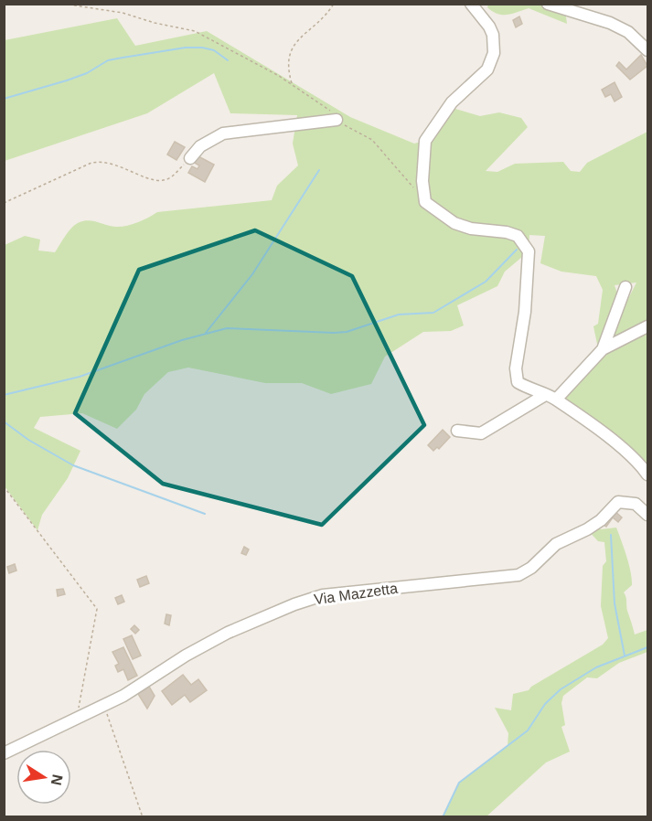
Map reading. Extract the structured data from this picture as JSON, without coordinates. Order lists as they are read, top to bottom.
{
  "streets": {
    "street": ["Via Mazzetta"]
  },
  "north": "right"
}
